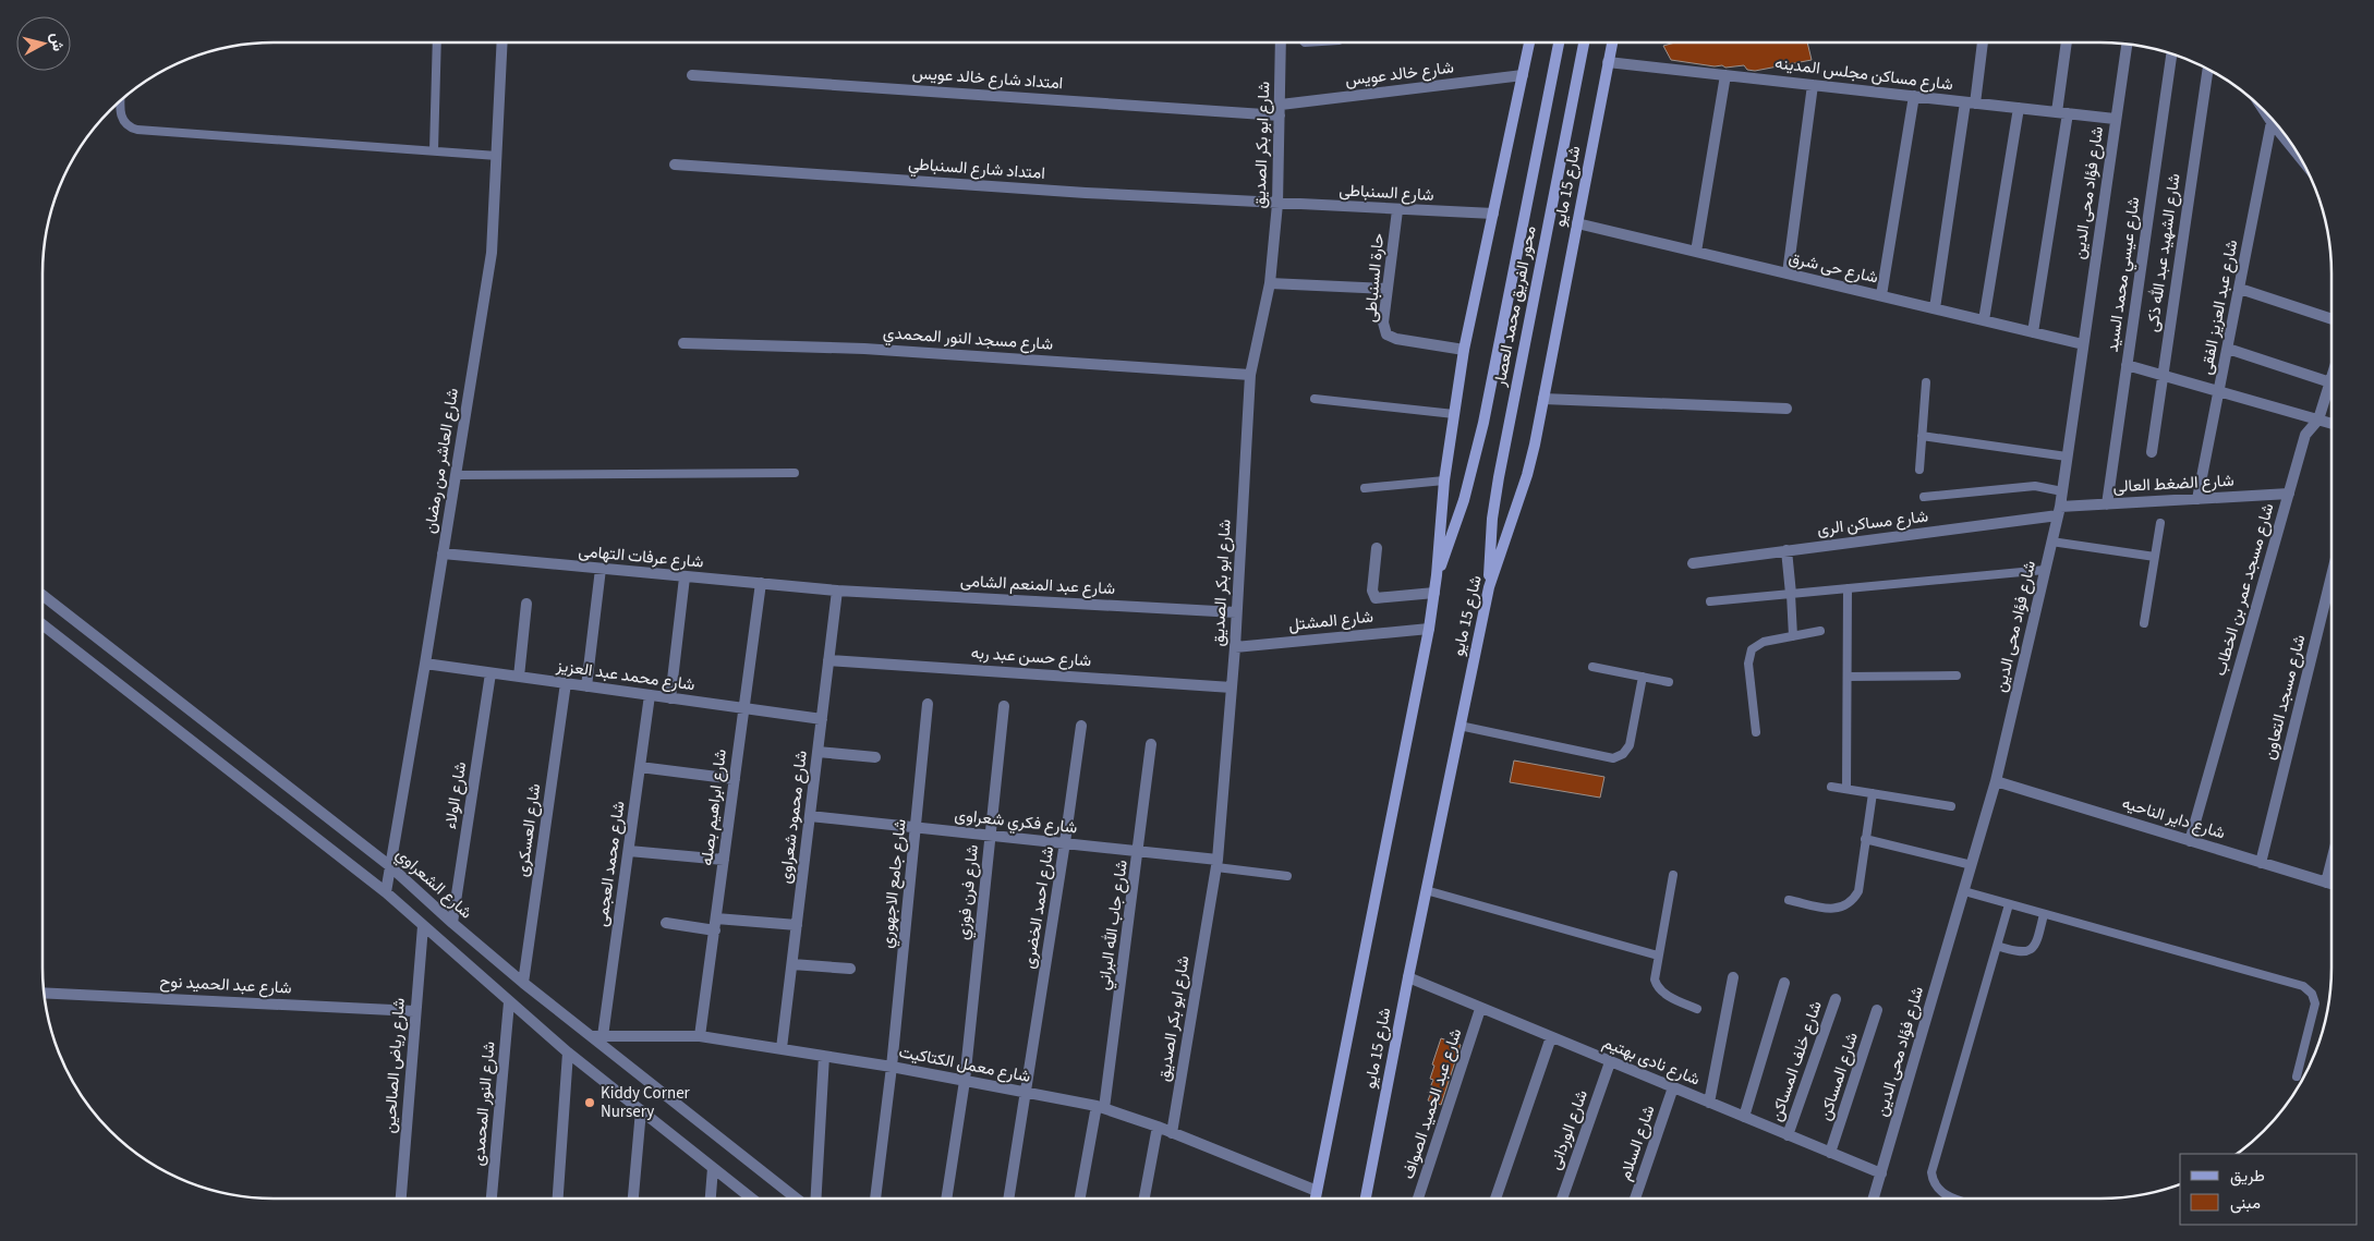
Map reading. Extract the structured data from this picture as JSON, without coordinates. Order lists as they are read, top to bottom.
{
  "streets": {
    "main road": ["شارع 15 مايو", "محور الفريق محمد العصار"],
    "street": [
      "شارع خالد عويس",
      "شارع مساكن مجلس المدينه",
      "امتداد شارع خالد عويس",
      "شارع ابو بكر الصديق",
      "امتداد شارع السنباطي",
      "شارع السنباطى",
      "شارع فؤاد محى الدين",
      "شارع الشهيد عبد الله ذكى",
      "شارع حى شرق",
      "شارع عيسي محمد السيد",
      "حارة السنباطى",
      "شارع عبد العزيز الفقى",
      "شارع مسجد النور المحمدي",
      "شارع العاشر من رمضان",
      "شارع الضغط العالى",
      "شارع مساكن الرى",
      "شارع عرفات التهامى",
      "شارع عبد المنعم الشامى",
      "شارع مسجد عمر بن الخطاب",
      "شارع المشتل",
      "شارع حسن عبد ربه",
      "شارع محمد عبد العزيز",
      "شارع مسجد التعاون",
      "شارع الولاء",
      "شارع ابراهيم بصله",
      "شارع محمود شعراوى",
      "شارع داير الناحيه",
      "شارع فكري شعراوى",
      "شارع العسكرى",
      "شارع محمد العجمى",
      "شارع الشعراوي",
      "شارع جامع الاجهوري",
      "شارع فرن فوزي",
      "شارع احمد الخضرى",
      "شارع جاب الله البراني",
      "شارع عبد الحميد نوح",
      "شارع نادى بهتيم",
      "شارع خلف المساكن",
      "شارع معمل الكتاكيت",
      "شارع رياض الصالحين",
      "شارع المساكن",
      "شارع النور المحمدى",
      "شارع عبد الحميد الصواف",
      "شارع الوردانى",
      "شارع السلام"
    ]
  },
  "crossings": [
    ["شارع خالد عويس", "امتداد شارع خالد عويس"],
    ["شارع خالد عويس", "شارع ابو بكر الصديق"],
    ["شارع خالد عويس", "شارع 15 مايو"],
    ["شارع مساكن مجلس المدينه", "شارع 15 مايو"],
    ["شارع مساكن مجلس المدينه", "شارع فؤاد محى الدين"],
    ["امتداد شارع خالد عويس", "شارع ابو بكر الصديق"],
    ["شارع ابو بكر الصديق", "امتداد شارع السنباطي"],
    ["شارع ابو بكر الصديق", "شارع السنباطى"],
    ["شارع ابو بكر الصديق", "شارع مسجد النور المحمدي"],
    ["شارع ابو بكر الصديق", "شارع عبد المنعم الشامى"],
    ["شارع ابو بكر الصديق", "شارع المشتل"],
    ["شارع ابو بكر الصديق", "شارع حسن عبد ربه"],
    ["شارع ابو بكر الصديق", "شارع فكري شعراوى"],
    ["شارع ابو بكر الصديق", "شارع معمل الكتاكيت"],
    ["امتداد شارع السنباطي", "شارع السنباطى"],
    ["شارع 15 مايو", "شارع السنباطى"],
    ["شارع 15 مايو", "شارع حى شرق"],
    ["شارع 15 مايو", "حارة السنباطى"],
    ["شارع 15 مايو", "محور الفريق محمد العصار"],
    ["شارع 15 مايو", "شارع المشتل"],
    ["شارع 15 مايو", "شارع نادى بهتيم"],
    ["شارع 15 مايو", "شارع معمل الكتاكيت"],
    ["شارع السنباطى", "حارة السنباطى"],
    ["شارع فؤاد محى الدين", "شارع حى شرق"],
    ["شارع فؤاد محى الدين", "شارع الضغط العالى"],
    ["شارع فؤاد محى الدين", "شارع مساكن الرى"],
    ["شارع فؤاد محى الدين", "شارع داير الناحيه"],
    ["شارع فؤاد محى الدين", "شارع نادى بهتيم"],
    ["شارع عيسي محمد السيد", "شارع الضغط العالى"],
    ["شارع عبد العزيز الفقى", "شارع الضغط العالى"],
    ["شارع العاشر من رمضان", "شارع عرفات التهامى"],
    ["شارع العاشر من رمضان", "شارع محمد عبد العزيز"],
    ["شارع العاشر من رمضان", "شارع الشعراوي"],
    ["شارع الضغط العالى", "شارع مساكن الرى"],
    ["شارع الضغط العالى", "شارع مسجد عمر بن الخطاب"],
    ["شارع عرفات التهامى", "شارع عبد المنعم الشامى"],
    ["شارع عرفات التهامى", "شارع ابراهيم بصله"],
    ["شارع عرفات التهامى", "شارع محمود شعراوى"],
    ["شارع عبد المنعم الشامى", "شارع محمود شعراوى"],
    ["شارع مسجد عمر بن الخطاب", "شارع داير الناحيه"],
    ["شارع حسن عبد ربه", "شارع محمود شعراوى"],
    ["شارع محمد عبد العزيز", "شارع الولاء"],
    ["شارع محمد عبد العزيز", "شارع ابراهيم بصله"],
    ["شارع محمد عبد العزيز", "شارع محمود شعراوى"],
    ["شارع محمد عبد العزيز", "شارع العسكرى"],
    ["شارع محمد عبد العزيز", "شارع محمد العجمى"],
    ["شارع مسجد التعاون", "شارع داير الناحيه"],
    ["شارع الولاء", "شارع الشعراوي"],
    ["شارع ابراهيم بصله", "شارع معمل الكتاكيت"],
    ["شارع محمود شعراوى", "شارع فكري شعراوى"],
    ["شارع محمود شعراوى", "شارع معمل الكتاكيت"],
    ["شارع فكري شعراوى", "شارع جامع الاجهوري"],
    ["شارع فكري شعراوى", "شارع فرن فوزي"],
    ["شارع فكري شعراوى", "شارع احمد الخضرى"],
    ["شارع فكري شعراوى", "شارع جاب الله البراني"],
    ["شارع العسكرى", "شارع الشعراوي"],
    ["شارع محمد العجمى", "شارع الشعراوي"],
    ["شارع محمد العجمى", "شارع معمل الكتاكيت"],
    ["شارع الشعراوي", "شارع معمل الكتاكيت"],
    ["شارع جامع الاجهوري", "شارع معمل الكتاكيت"],
    ["شارع فرن فوزي", "شارع معمل الكتاكيت"],
    ["شارع احمد الخضرى", "شارع معمل الكتاكيت"],
    ["شارع جاب الله البراني", "شارع معمل الكتاكيت"],
    ["شارع عبد الحميد نوح", "شارع رياض الصالحين"],
    ["شارع نادى بهتيم", "شارع خلف المساكن"],
    ["شارع نادى بهتيم", "شارع المساكن"],
    ["شارع نادى بهتيم", "شارع عبد الحميد الصواف"],
    ["شارع نادى بهتيم", "شارع الوردانى"],
    ["شارع نادى بهتيم", "شارع السلام"]
  ],
  "places": ["Kiddy Corner Nursery"],
  "legend": ["طريق", "مبنى"],
  "north": "right"
}
